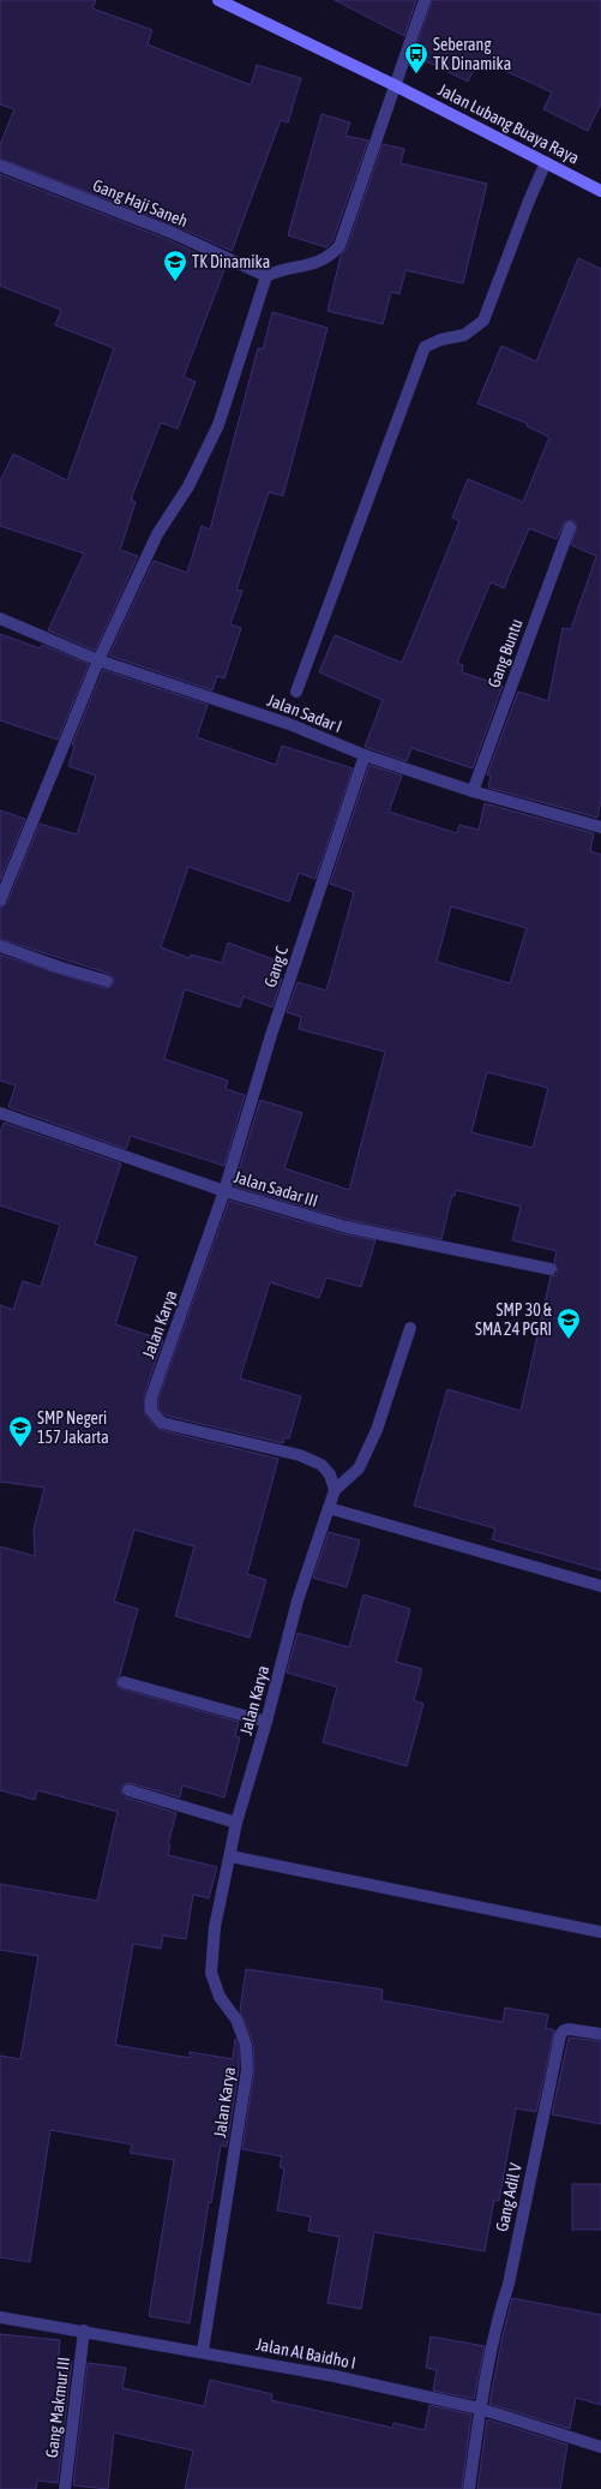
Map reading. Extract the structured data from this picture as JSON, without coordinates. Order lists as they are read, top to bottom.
{
  "streets": {
    "main road": ["Jalan Lubang Buaya Raya"],
    "street": [
      "Gang Haji Saneh",
      "Gang Buntu",
      "Jalan Sadar I",
      "Gang C",
      "Jalan Sadar III",
      "Jalan Karya",
      "Gang Adil V",
      "Jalan Al Baidho I",
      "Gang Makmur III"
    ]
  },
  "crossings": [
    ["Gang Buntu", "Jalan Sadar I"],
    ["Jalan Sadar I", "Gang C"],
    ["Gang C", "Jalan Sadar III"],
    ["Gang C", "Jalan Karya"],
    ["Jalan Sadar III", "Jalan Karya"],
    ["Jalan Karya", "Jalan Al Baidho I"],
    ["Gang Adil V", "Jalan Al Baidho I"],
    ["Jalan Al Baidho I", "Gang Makmur III"]
  ],
  "places": {
    "bus stop": ["Seberang TK Dinamika"],
    "school or university": ["TK Dinamika", "SMP 30 & SMA 24 PGRI", "SMP Negeri 157 Jakarta"]
  }
}
